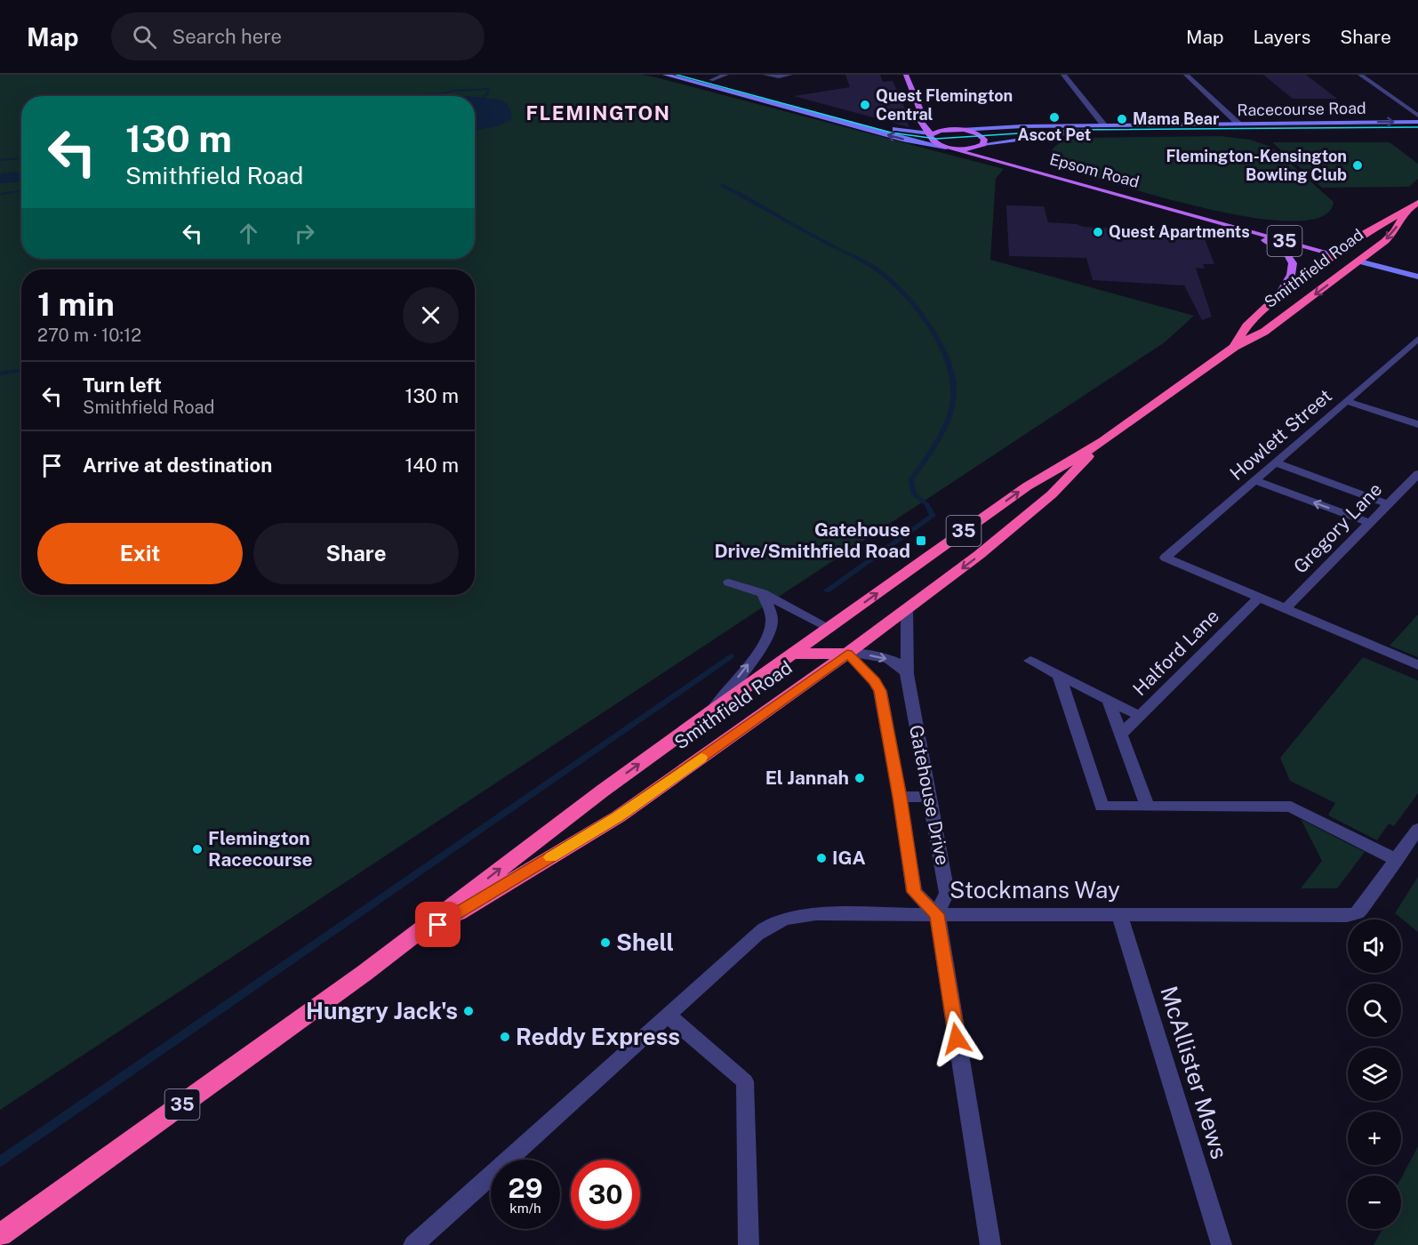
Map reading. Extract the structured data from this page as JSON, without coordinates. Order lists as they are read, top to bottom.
{
  "streets": {
    "highway": ["Epsom Road", "35", "Smithfield Road"],
    "main road": ["Racecourse Road"],
    "street": [
      "Howlett Street",
      "Gregory Lane",
      "Halford Lane",
      "Gatehouse Drive",
      "Stockmans Way",
      "McAllister Mews"
    ]
  },
  "crossings": [
    ["Racecourse Road", "Epsom Road"],
    ["Racecourse Road", "35"],
    ["Epsom Road", "35"],
    ["Epsom Road", "Smithfield Road"],
    ["Smithfield Road", "Gatehouse Drive"],
    ["Howlett Street", "Halford Lane"],
    ["Gatehouse Drive", "Stockmans Way"],
    ["Stockmans Way", "McAllister Mews"]
  ],
  "districts": ["FLEMINGTON"],
  "places": {
    "other": [
      "Quest Flemington Central",
      "Ascot Pet",
      "Mama Bear",
      "Flemington-Kensington Bowling Club",
      "Quest Apartments",
      "El Jannah",
      "Flemington Racecourse",
      "IGA",
      "Shell",
      "Hungry Jack's",
      "Reddy Express"
    ],
    "transit": ["Gatehouse Drive/Smithfield Road"]
  },
  "page": {
    "header": "Map",
    "search": "Search here",
    "nav": ["Map", "Layers", "Share"],
    "turn": ["130 m", "Smithfield Road"],
    "heading": ["1 min", "270 m · 10:12"],
    "list": [
      {
        "name": "Turn left",
        "note": "Smithfield Road",
        "value": "130 m"
      },
      {
        "name": "Arrive at destination",
        "value": "140 m"
      }
    ],
    "buttons": ["Exit", "Share"],
    "map_buttons": ["+", "−"],
    "speed": "29 km/h",
    "limit": "30"
  }
}
